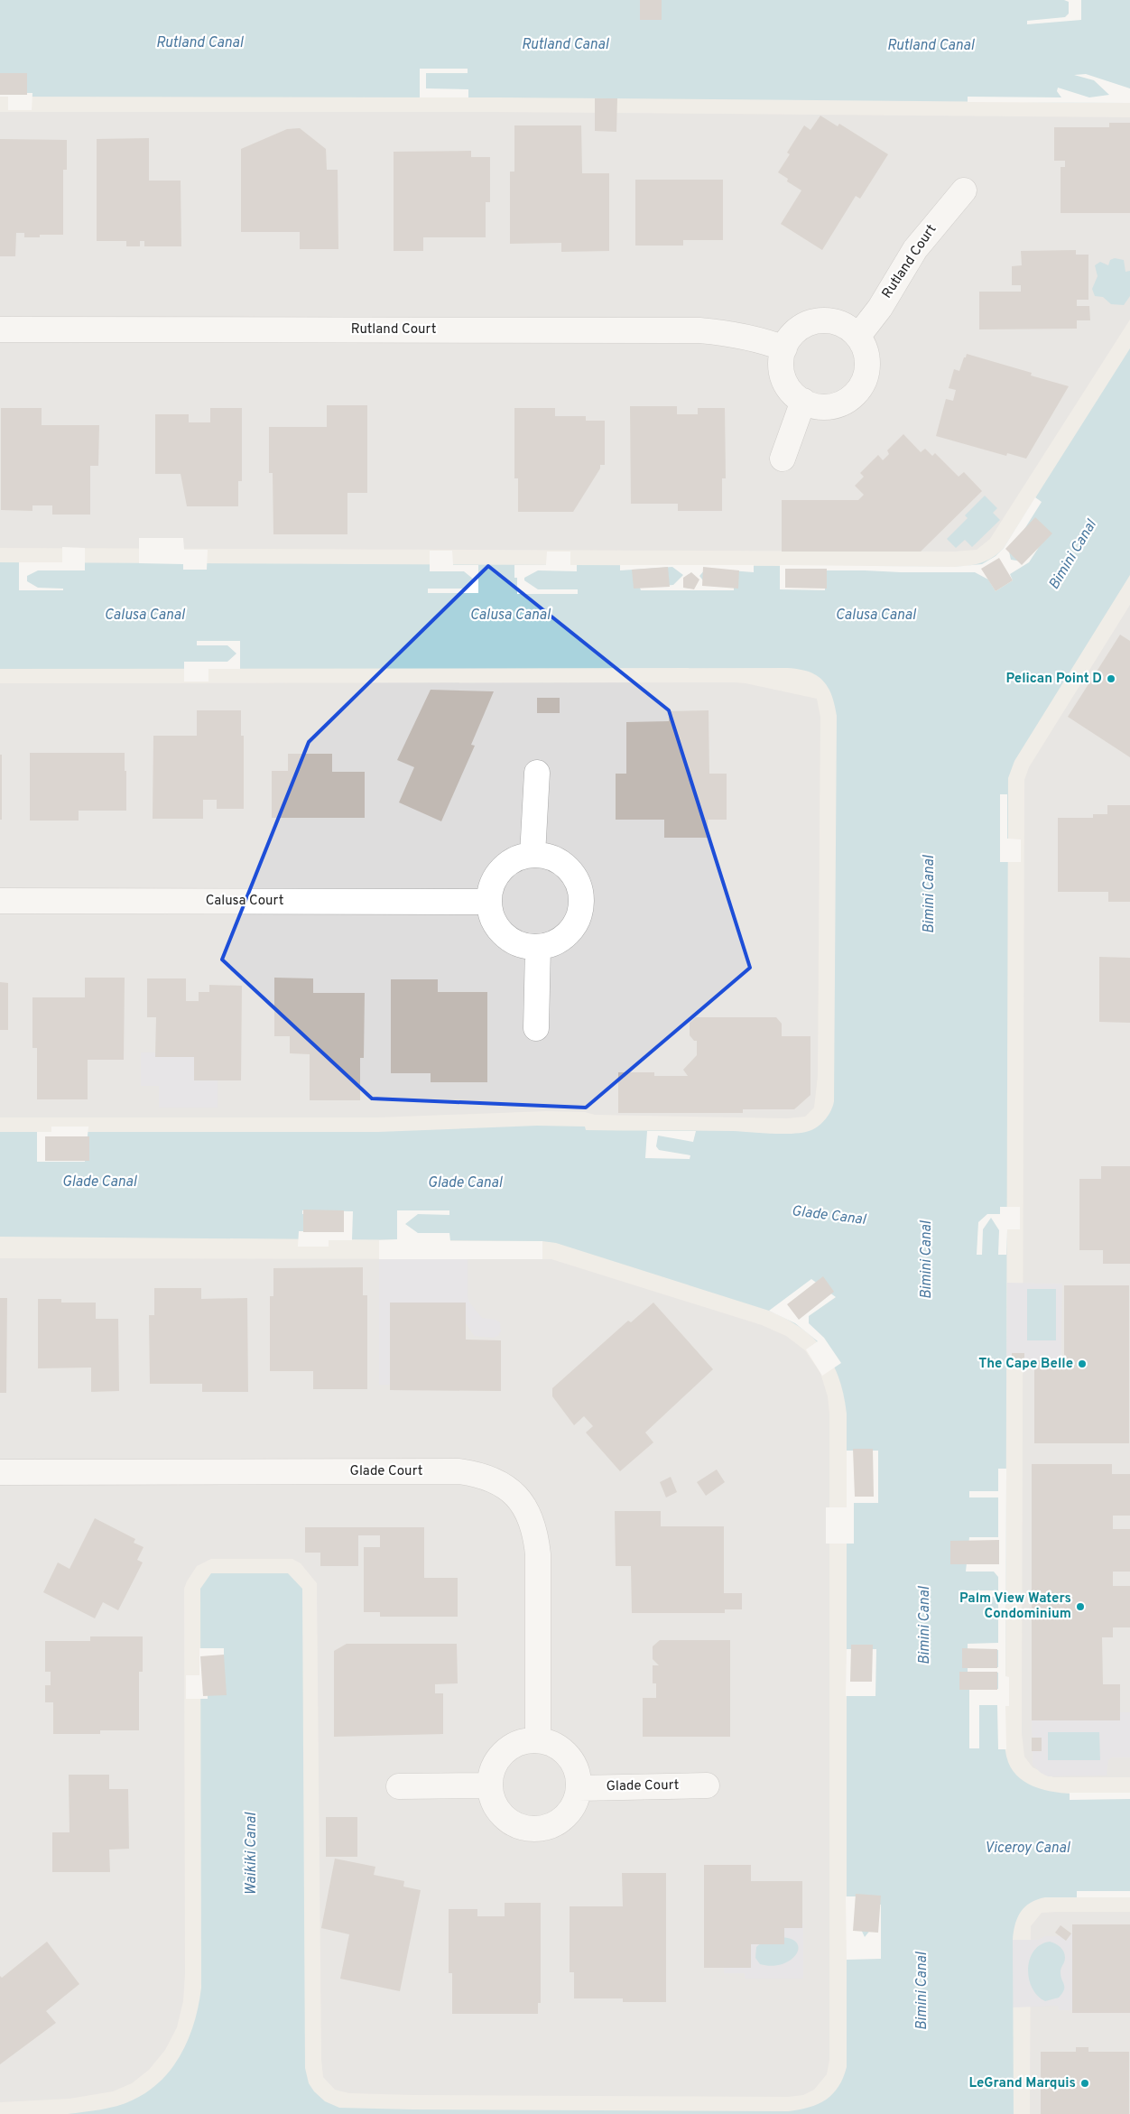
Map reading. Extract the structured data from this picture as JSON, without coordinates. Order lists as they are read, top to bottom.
{
  "streets": {
    "street": ["Rutland Court", "Calusa Court", "Glade Court"]
  },
  "water": [
    "Rutland Canal",
    "Bimini Canal",
    "Calusa Canal",
    "Glade Canal",
    "Viceroy Canal",
    "Waikiki Canal"
  ],
  "places": [
    "Pelican Point D",
    "The Cape Belle",
    "Palm View Waters Condominium",
    "LeGrand Marquis"
  ]
}
